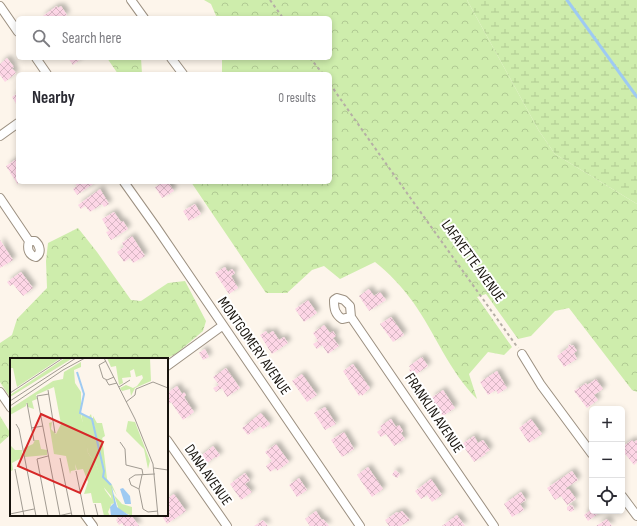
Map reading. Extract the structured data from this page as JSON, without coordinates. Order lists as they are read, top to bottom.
{
  "streets": {
    "street": ["MONTGOMERY AVENUE", "FRANKLIN AVENUE", "DANA AVENUE"],
    "path": ["LAFAYETTE AVENUE"]
  },
  "page": {
    "search": "Search here",
    "heading": ["Nearby", "0 results"],
    "map_buttons": ["+", "−"]
  }
}
